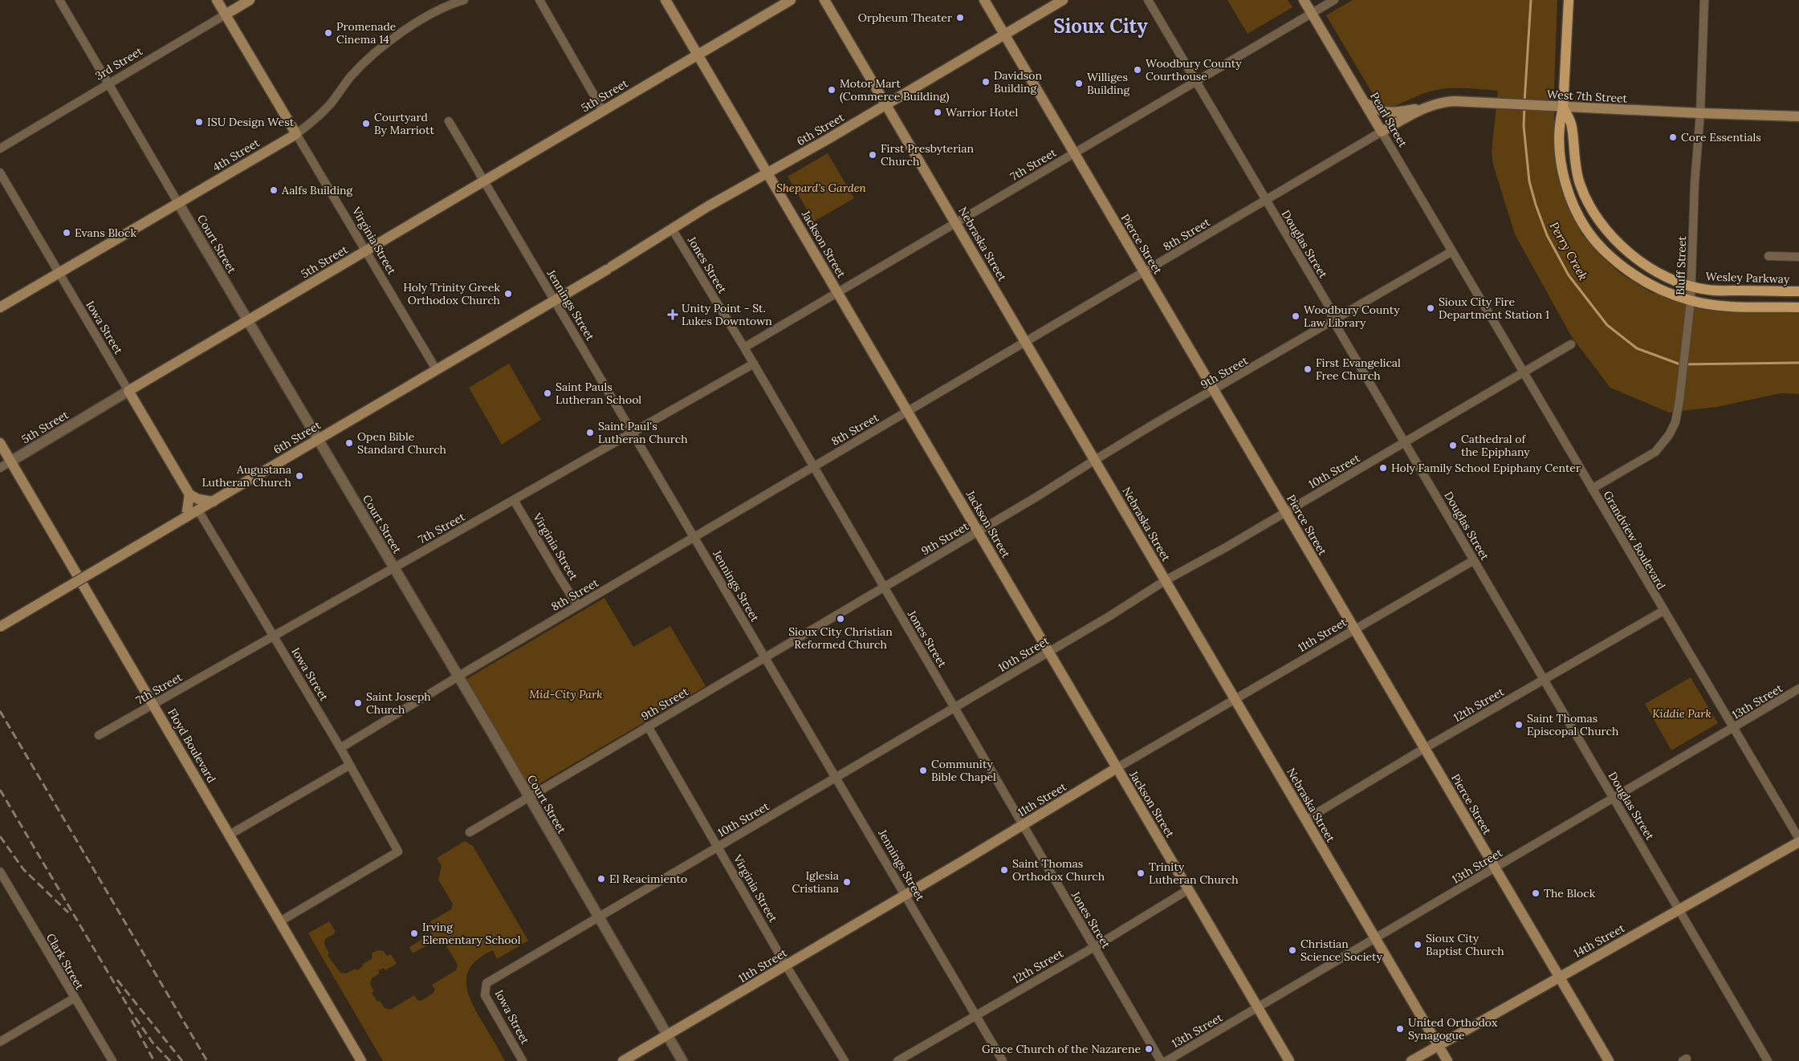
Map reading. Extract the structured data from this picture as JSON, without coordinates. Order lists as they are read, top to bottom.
{
  "streets": {
    "main road": [
      "3rd Street",
      "5th Street",
      "West 7th Street",
      "Pearl Street",
      "6th Street",
      "4th Street",
      "Virginia Street",
      "Jackson Street",
      "Nebraska Street",
      "Pierce Street",
      "Wesley Parkway",
      "Iowa Street",
      "11th Street",
      "Floyd Boulevard",
      "14th Street"
    ],
    "street": [
      "7th Street",
      "8th Street",
      "Court Street",
      "Douglas Street",
      "Jones Street",
      "Bluff Street",
      "Jennings Street",
      "9th Street",
      "10th Street",
      "Grandview Boulevard",
      "13th Street",
      "12th Street",
      "Clark Street"
    ]
  },
  "crossings": [
    ["3rd Street", "Virginia Street"],
    ["3rd Street", "Court Street"],
    ["5th Street", "Virginia Street"],
    ["5th Street", "Court Street"],
    ["5th Street", "Jackson Street"],
    ["5th Street", "Jennings Street"],
    ["5th Street", "Iowa Street"],
    ["5th Street", "Floyd Boulevard"],
    ["West 7th Street", "Pearl Street"],
    ["West 7th Street", "8th Street"],
    ["West 7th Street", "Bluff Street"],
    ["West 7th Street", "Wesley Parkway"],
    ["Pearl Street", "7th Street"],
    ["Pearl Street", "8th Street"],
    ["Pearl Street", "9th Street"],
    ["Pearl Street", "Grandview Boulevard"],
    ["6th Street", "Virginia Street"],
    ["6th Street", "Court Street"],
    ["6th Street", "Jackson Street"],
    ["6th Street", "Nebraska Street"],
    ["6th Street", "Pierce Street"],
    ["6th Street", "Jones Street"],
    ["6th Street", "Jennings Street"],
    ["6th Street", "Iowa Street"],
    ["4th Street", "Virginia Street"],
    ["4th Street", "Court Street"],
    ["4th Street", "Iowa Street"],
    ["7th Street", "Virginia Street"],
    ["7th Street", "Court Street"],
    ["7th Street", "Jackson Street"],
    ["7th Street", "Nebraska Street"],
    ["7th Street", "Pierce Street"],
    ["7th Street", "Douglas Street"],
    ["7th Street", "Jones Street"],
    ["7th Street", "Jennings Street"],
    ["7th Street", "Iowa Street"],
    ["7th Street", "Floyd Boulevard"],
    ["8th Street", "Virginia Street"],
    ["8th Street", "Court Street"],
    ["8th Street", "Jackson Street"],
    ["8th Street", "Nebraska Street"],
    ["8th Street", "Pierce Street"],
    ["8th Street", "Douglas Street"],
    ["8th Street", "Jones Street"],
    ["8th Street", "Jennings Street"],
    ["8th Street", "Iowa Street"],
    ["Virginia Street", "9th Street"],
    ["Virginia Street", "10th Street"],
    ["Virginia Street", "11th Street"],
    ["Court Street", "9th Street"],
    ["Court Street", "10th Street"],
    ["Court Street", "11th Street"],
    ["Jackson Street", "9th Street"],
    ["Jackson Street", "10th Street"],
    ["Jackson Street", "11th Street"],
    ["Jackson Street", "13th Street"],
    ["Jackson Street", "12th Street"],
    ["Nebraska Street", "9th Street"],
    ["Nebraska Street", "10th Street"],
    ["Nebraska Street", "11th Street"],
    ["Nebraska Street", "13th Street"],
    ["Nebraska Street", "12th Street"],
    ["Nebraska Street", "14th Street"],
    ["Pierce Street", "9th Street"],
    ["Pierce Street", "10th Street"],
    ["Pierce Street", "11th Street"],
    ["Pierce Street", "13th Street"],
    ["Pierce Street", "12th Street"],
    ["Pierce Street", "14th Street"],
    ["Douglas Street", "9th Street"],
    ["Douglas Street", "10th Street"],
    ["Douglas Street", "11th Street"],
    ["Douglas Street", "13th Street"],
    ["Douglas Street", "12th Street"],
    ["Douglas Street", "14th Street"],
    ["Jones Street", "9th Street"],
    ["Jones Street", "10th Street"],
    ["Jones Street", "11th Street"],
    ["Jones Street", "12th Street"],
    ["Bluff Street", "Wesley Parkway"],
    ["Bluff Street", "Grandview Boulevard"],
    ["Jennings Street", "9th Street"],
    ["Jennings Street", "10th Street"],
    ["Jennings Street", "11th Street"],
    ["Jennings Street", "12th Street"],
    ["Iowa Street", "10th Street"],
    ["Iowa Street", "Floyd Boulevard"],
    ["9th Street", "Grandview Boulevard"],
    ["10th Street", "Grandview Boulevard"],
    ["Grandview Boulevard", "13th Street"],
    ["Grandview Boulevard", "12th Street"],
    ["Grandview Boulevard", "14th Street"]
  ],
  "districts": ["Sioux City"],
  "water": ["Perry Creek"],
  "parks": ["Shepard’s Garden", "Mid-City Park", "Kiddie Park"],
  "places": {
    "other": [
      "Orpheum Theater",
      "Promenade Cinema 14",
      "Woodbury County Courthouse",
      "Davidson Building",
      "Williges Building",
      "Motor Mart (Commerce Building)",
      "Warrior Hotel",
      "ISU Design West",
      "Courtyard By Marriott",
      "Core Essentials",
      "First Presbyterian Church",
      "Aalfs Building",
      "Evans Block",
      "Holy Trinity Greek Orthodox Church",
      "Sioux City Fire Department Station 1",
      "Woodbury County Law Library",
      "First Evangelical Free Church",
      "Saint Pauls Lutheran School",
      "Saint Paul's Lutheran Church",
      "Open Bible Standard Church",
      "Cathedral of the Epiphany",
      "Holy Family School Epiphany Center",
      "Augustana Lutheran Church",
      "Sioux City Christian Reformed Church",
      "Saint Joseph Church",
      "Saint Thomas Episcopal Church",
      "Community Bible Chapel",
      "Saint Thomas Orthodox Church",
      "Trinity Lutheran Church",
      "El Reacimiento",
      "Iglesia Cristiana",
      "The Block",
      "Irving Elementary School",
      "Sioux City Baptist Church",
      "Christian Science Society",
      "United Orthodox Synagogue",
      "Grace Church of the Nazarene"
    ],
    "health": ["Unity Point - St. Lukes Downtown"]
  }
}
